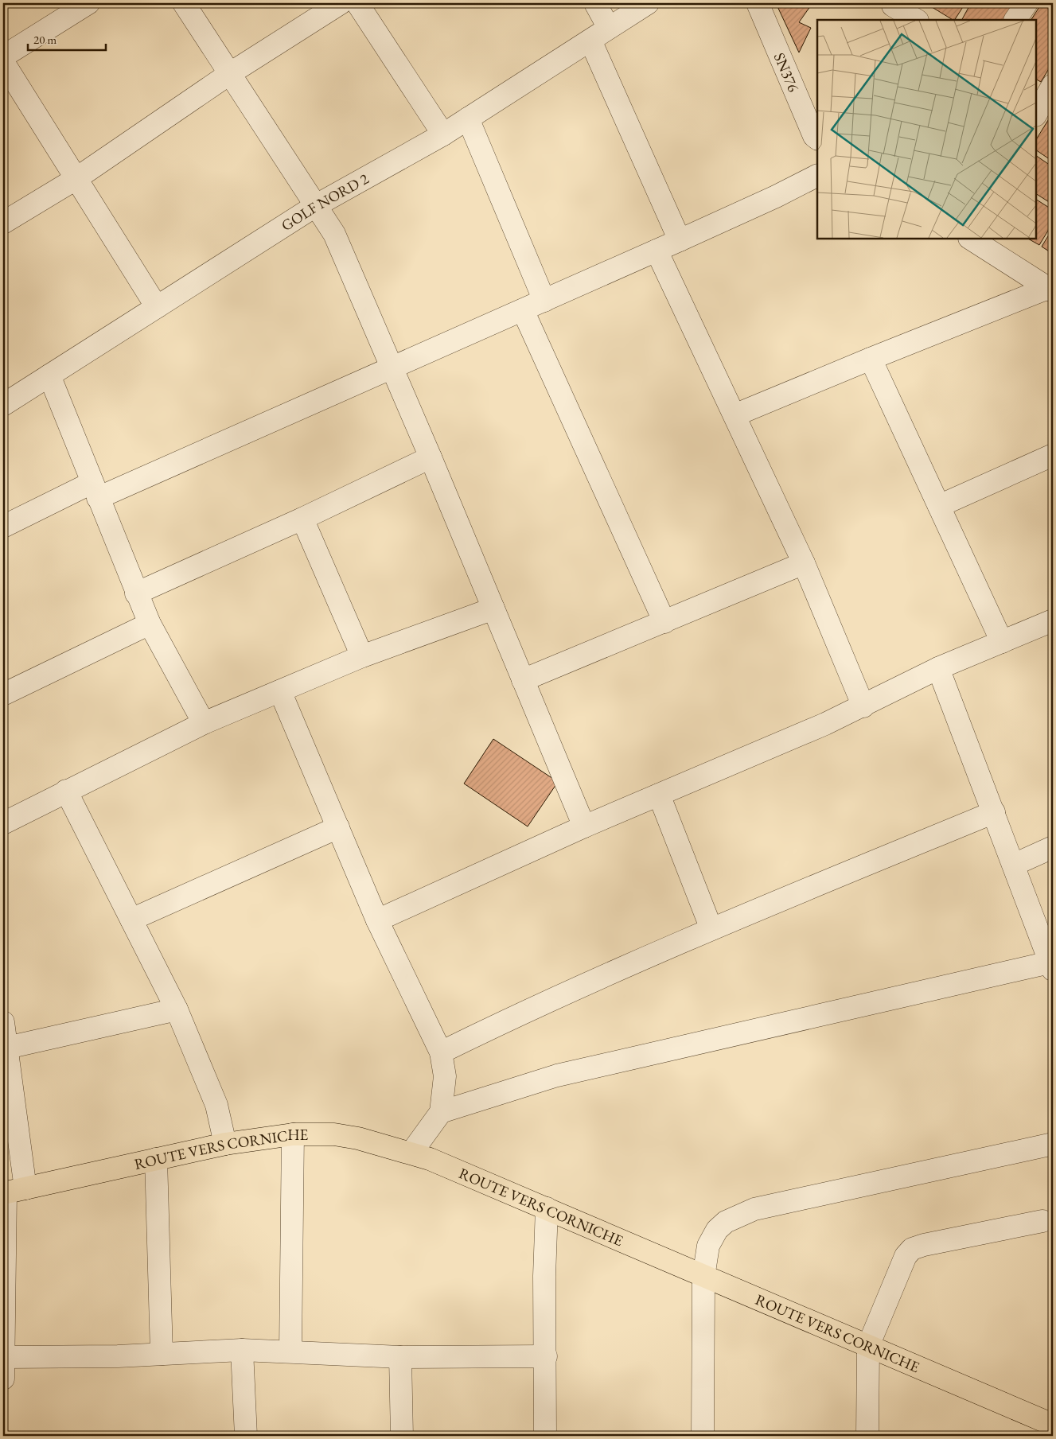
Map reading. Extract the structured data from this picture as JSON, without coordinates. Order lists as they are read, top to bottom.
{
  "streets": {
    "main road": ["ROUTE VERS CORNICHE"],
    "street": ["SN376", "GOLF NORD 2"]
  },
  "scale_bar": "20 m"
}
